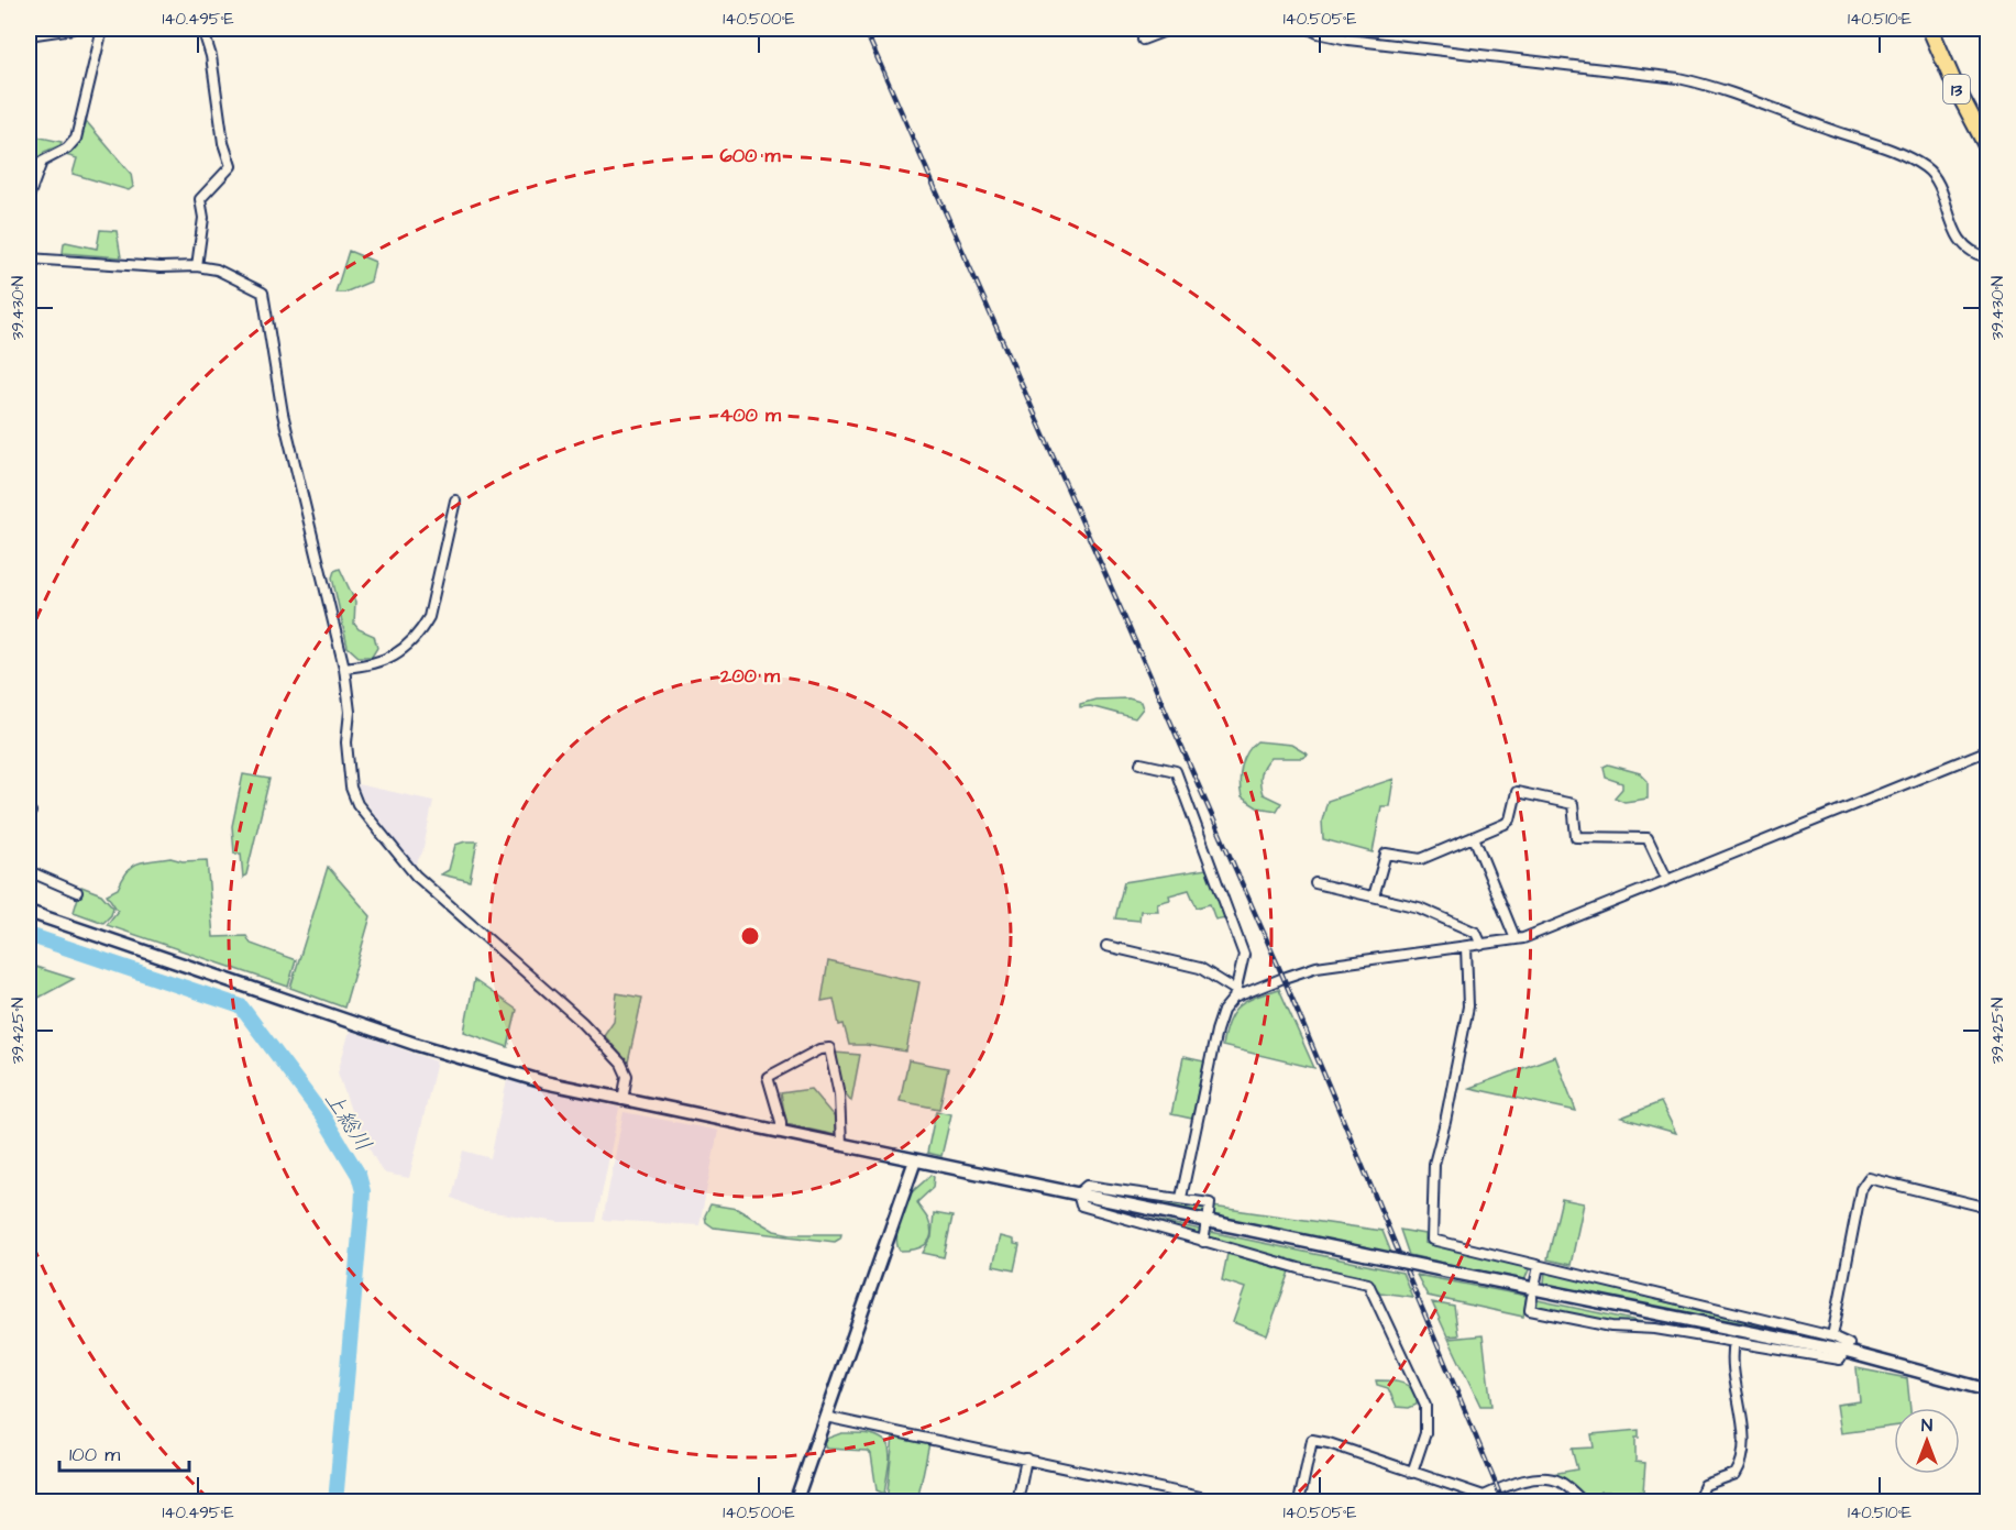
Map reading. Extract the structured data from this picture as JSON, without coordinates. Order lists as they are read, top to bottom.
{
  "streets": {
    "highway": ["13"]
  },
  "water": ["上総川"],
  "scale_bar": "100 m",
  "north": "top",
  "coordinates": [
    "140.495°E",
    "140.500°E",
    "140.505°E",
    "140.510°E",
    "39.430°N",
    "39.425°N"
  ],
  "rings": ["600 m", "400 m", "200 m"]
}
